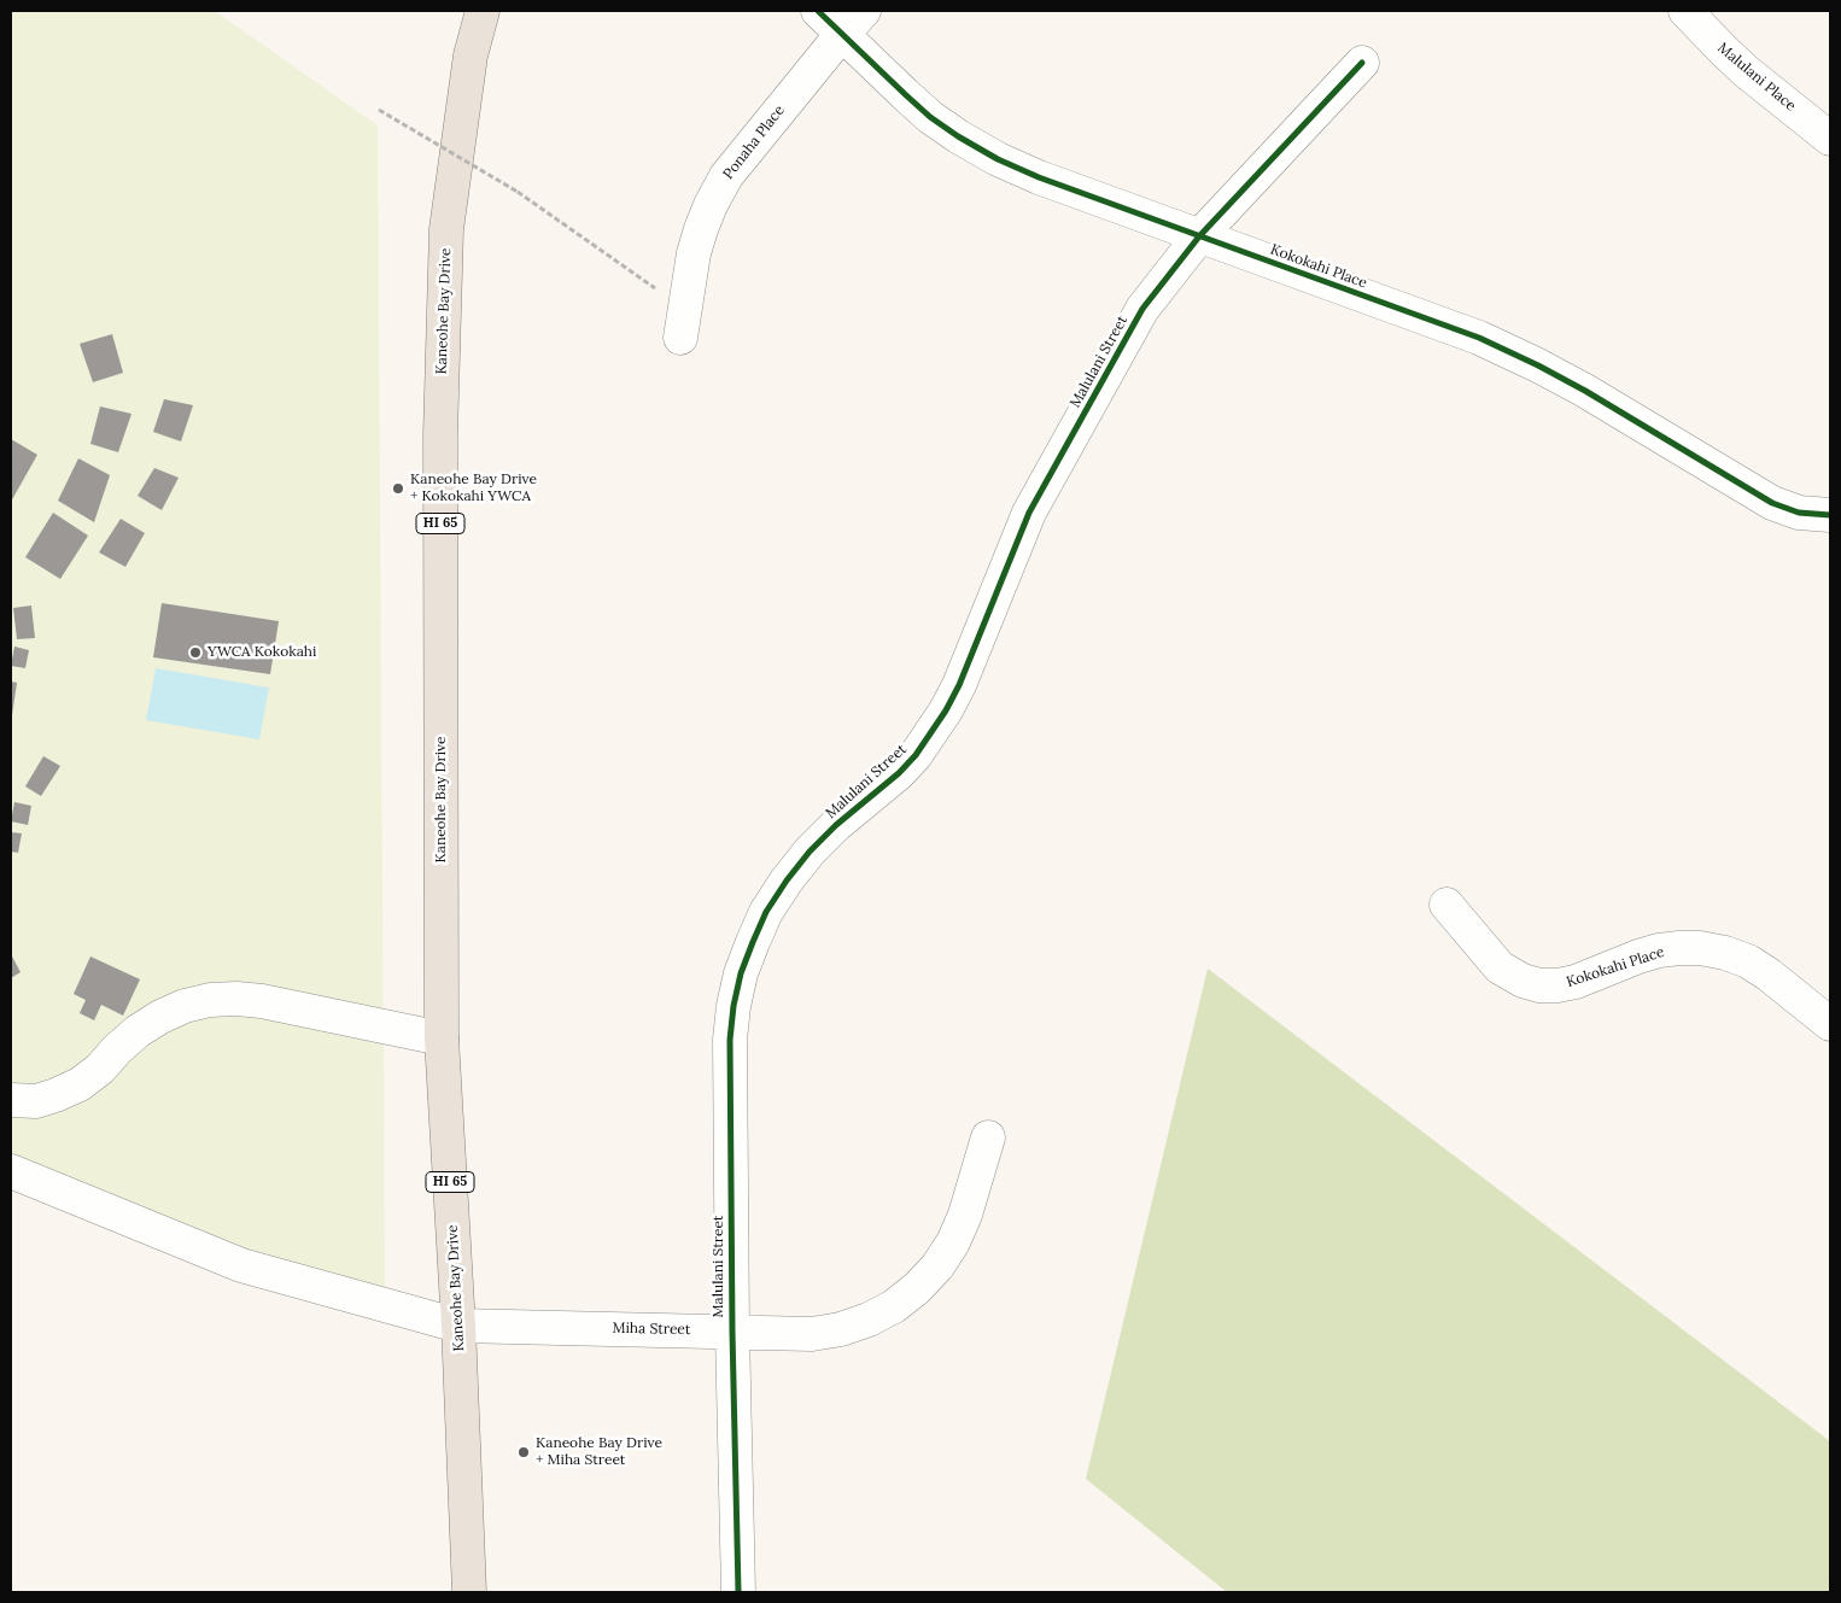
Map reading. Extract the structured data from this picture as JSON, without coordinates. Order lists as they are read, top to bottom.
{
  "streets": {
    "main road": ["Kaneohe Bay Drive", "HI 65"],
    "street": [
      "Malulani Place",
      "Ponaha Place",
      "Kokokahi Place",
      "Malulani Street",
      "Miha Street"
    ]
  },
  "crossings": [
    ["Ponaha Place", "Kokokahi Place"],
    ["Kokokahi Place", "Malulani Street"],
    ["Kaneohe Bay Drive", "Miha Street"],
    ["Malulani Street", "Miha Street"]
  ],
  "places": ["Kaneohe Bay Drive + Kokokahi YWCA", "YWCA Kokokahi", "Kaneohe Bay Drive + Miha Street"]
}
